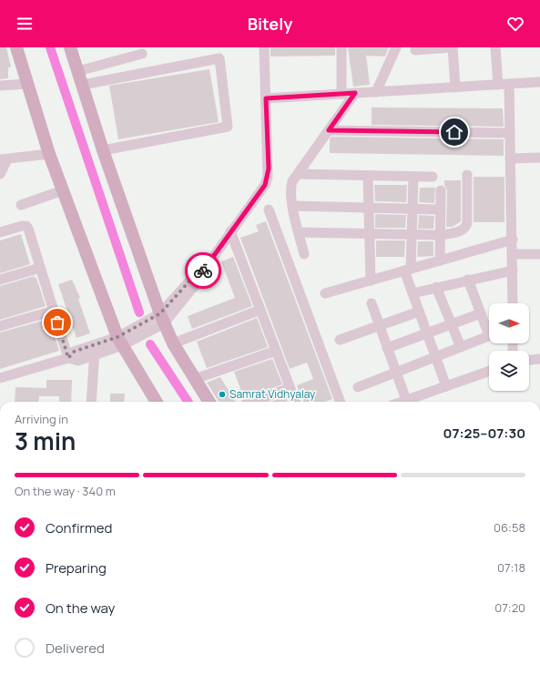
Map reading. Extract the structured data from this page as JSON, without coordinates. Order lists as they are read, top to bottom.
{
  "places": ["Samrat Vidhyalay"],
  "north": "right",
  "page": {
    "header": "Bitely",
    "heading": ["3 min", "Arriving in", "07:25–07:30"],
    "bar": "On the way · 340 m",
    "list": [
      ["Confirmed", "06:58"],
      ["Preparing", "07:18"],
      ["On the way", "07:20"],
      "Delivered"
    ]
  }
}
